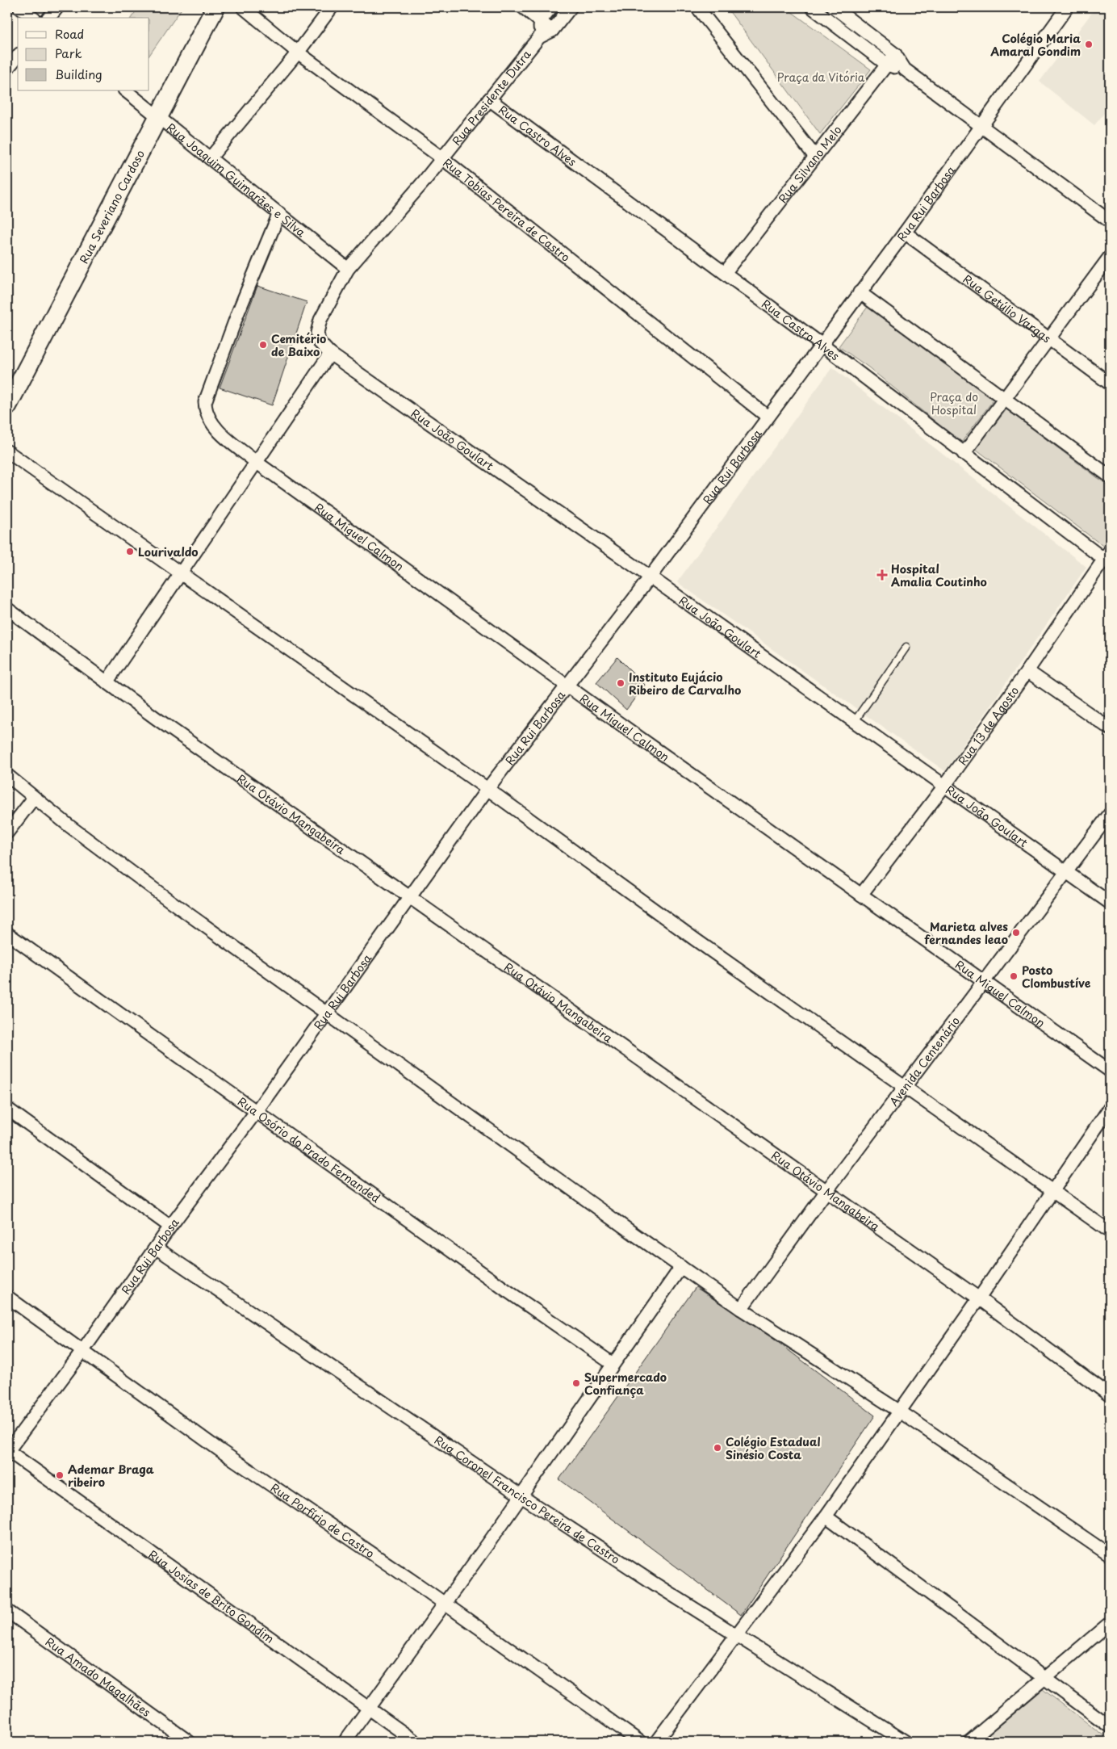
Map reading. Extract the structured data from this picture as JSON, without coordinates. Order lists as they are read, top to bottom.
{
  "streets": {
    "street": [
      "Rua Presidente Dutra",
      "Rua Castro Alves",
      "Rua Silvano Melo",
      "Rua Joaquim Guimarães e Silva",
      "Rua Rui Barbosa",
      "Rua Severiano Cardoso",
      "Rua Tobias Pereira de Castro",
      "Rua Getúlio Vargas",
      "Rua João Goulart",
      "Rua Miguel Calmon",
      "Rua 13 de Agosto",
      "Rua Otávio Mangabeira",
      "Avenida Centenário",
      "Rua Osório do Prado Fernanded",
      "Rua Coronel Francisco Pereira de Castro",
      "Rua Porfírio de Castro",
      "Rua Josias de Brito Gondim",
      "Rua Amado Magalhães"
    ]
  },
  "crossings": [
    ["Rua Presidente Dutra", "Rua Castro Alves"],
    ["Rua Presidente Dutra", "Rua Joaquim Guimarães e Silva"],
    ["Rua Presidente Dutra", "Rua Tobias Pereira de Castro"],
    ["Rua Presidente Dutra", "Rua João Goulart"],
    ["Rua Castro Alves", "Rua Silvano Melo"],
    ["Rua Castro Alves", "Rua Rui Barbosa"],
    ["Rua Castro Alves", "Rua 13 de Agosto"],
    ["Rua Joaquim Guimarães e Silva", "Rua Severiano Cardoso"],
    ["Rua Joaquim Guimarães e Silva", "Rua João Goulart"],
    ["Rua Joaquim Guimarães e Silva", "Rua Miguel Calmon"],
    ["Rua Rui Barbosa", "Rua Tobias Pereira de Castro"],
    ["Rua Rui Barbosa", "Rua Getúlio Vargas"],
    ["Rua Rui Barbosa", "Rua João Goulart"],
    ["Rua Rui Barbosa", "Rua Miguel Calmon"],
    ["Rua Rui Barbosa", "Rua Otávio Mangabeira"],
    ["Rua Rui Barbosa", "Rua Osório do Prado Fernanded"],
    ["Rua Rui Barbosa", "Rua Coronel Francisco Pereira de Castro"],
    ["Rua Rui Barbosa", "Rua Porfírio de Castro"],
    ["Rua Rui Barbosa", "Rua Josias de Brito Gondim"],
    ["Rua João Goulart", "Rua 13 de Agosto"],
    ["Rua João Goulart", "Avenida Centenário"],
    ["Rua Miguel Calmon", "Rua 13 de Agosto"],
    ["Rua Miguel Calmon", "Avenida Centenário"],
    ["Rua Otávio Mangabeira", "Avenida Centenário"]
  ],
  "parks": ["Praça da Vitória", "Praça do Hospital"],
  "places": {
    "other": [
      "Colégio Maria Amaral Gondim",
      "Cemitério de Baixo",
      "Lourivaldo",
      "Instituto Eujácio Ribeiro de Carvalho",
      "Marieta alves fernandes leao",
      "Posto Clombustíve",
      "Supermercado Confiança",
      "Colégio Estadual Sinésio Costa",
      "Ademar Braga ribeiro"
    ],
    "health": ["Hospital Amalia Coutinho"]
  },
  "legend": ["Road", "Park", "Building"]
}
